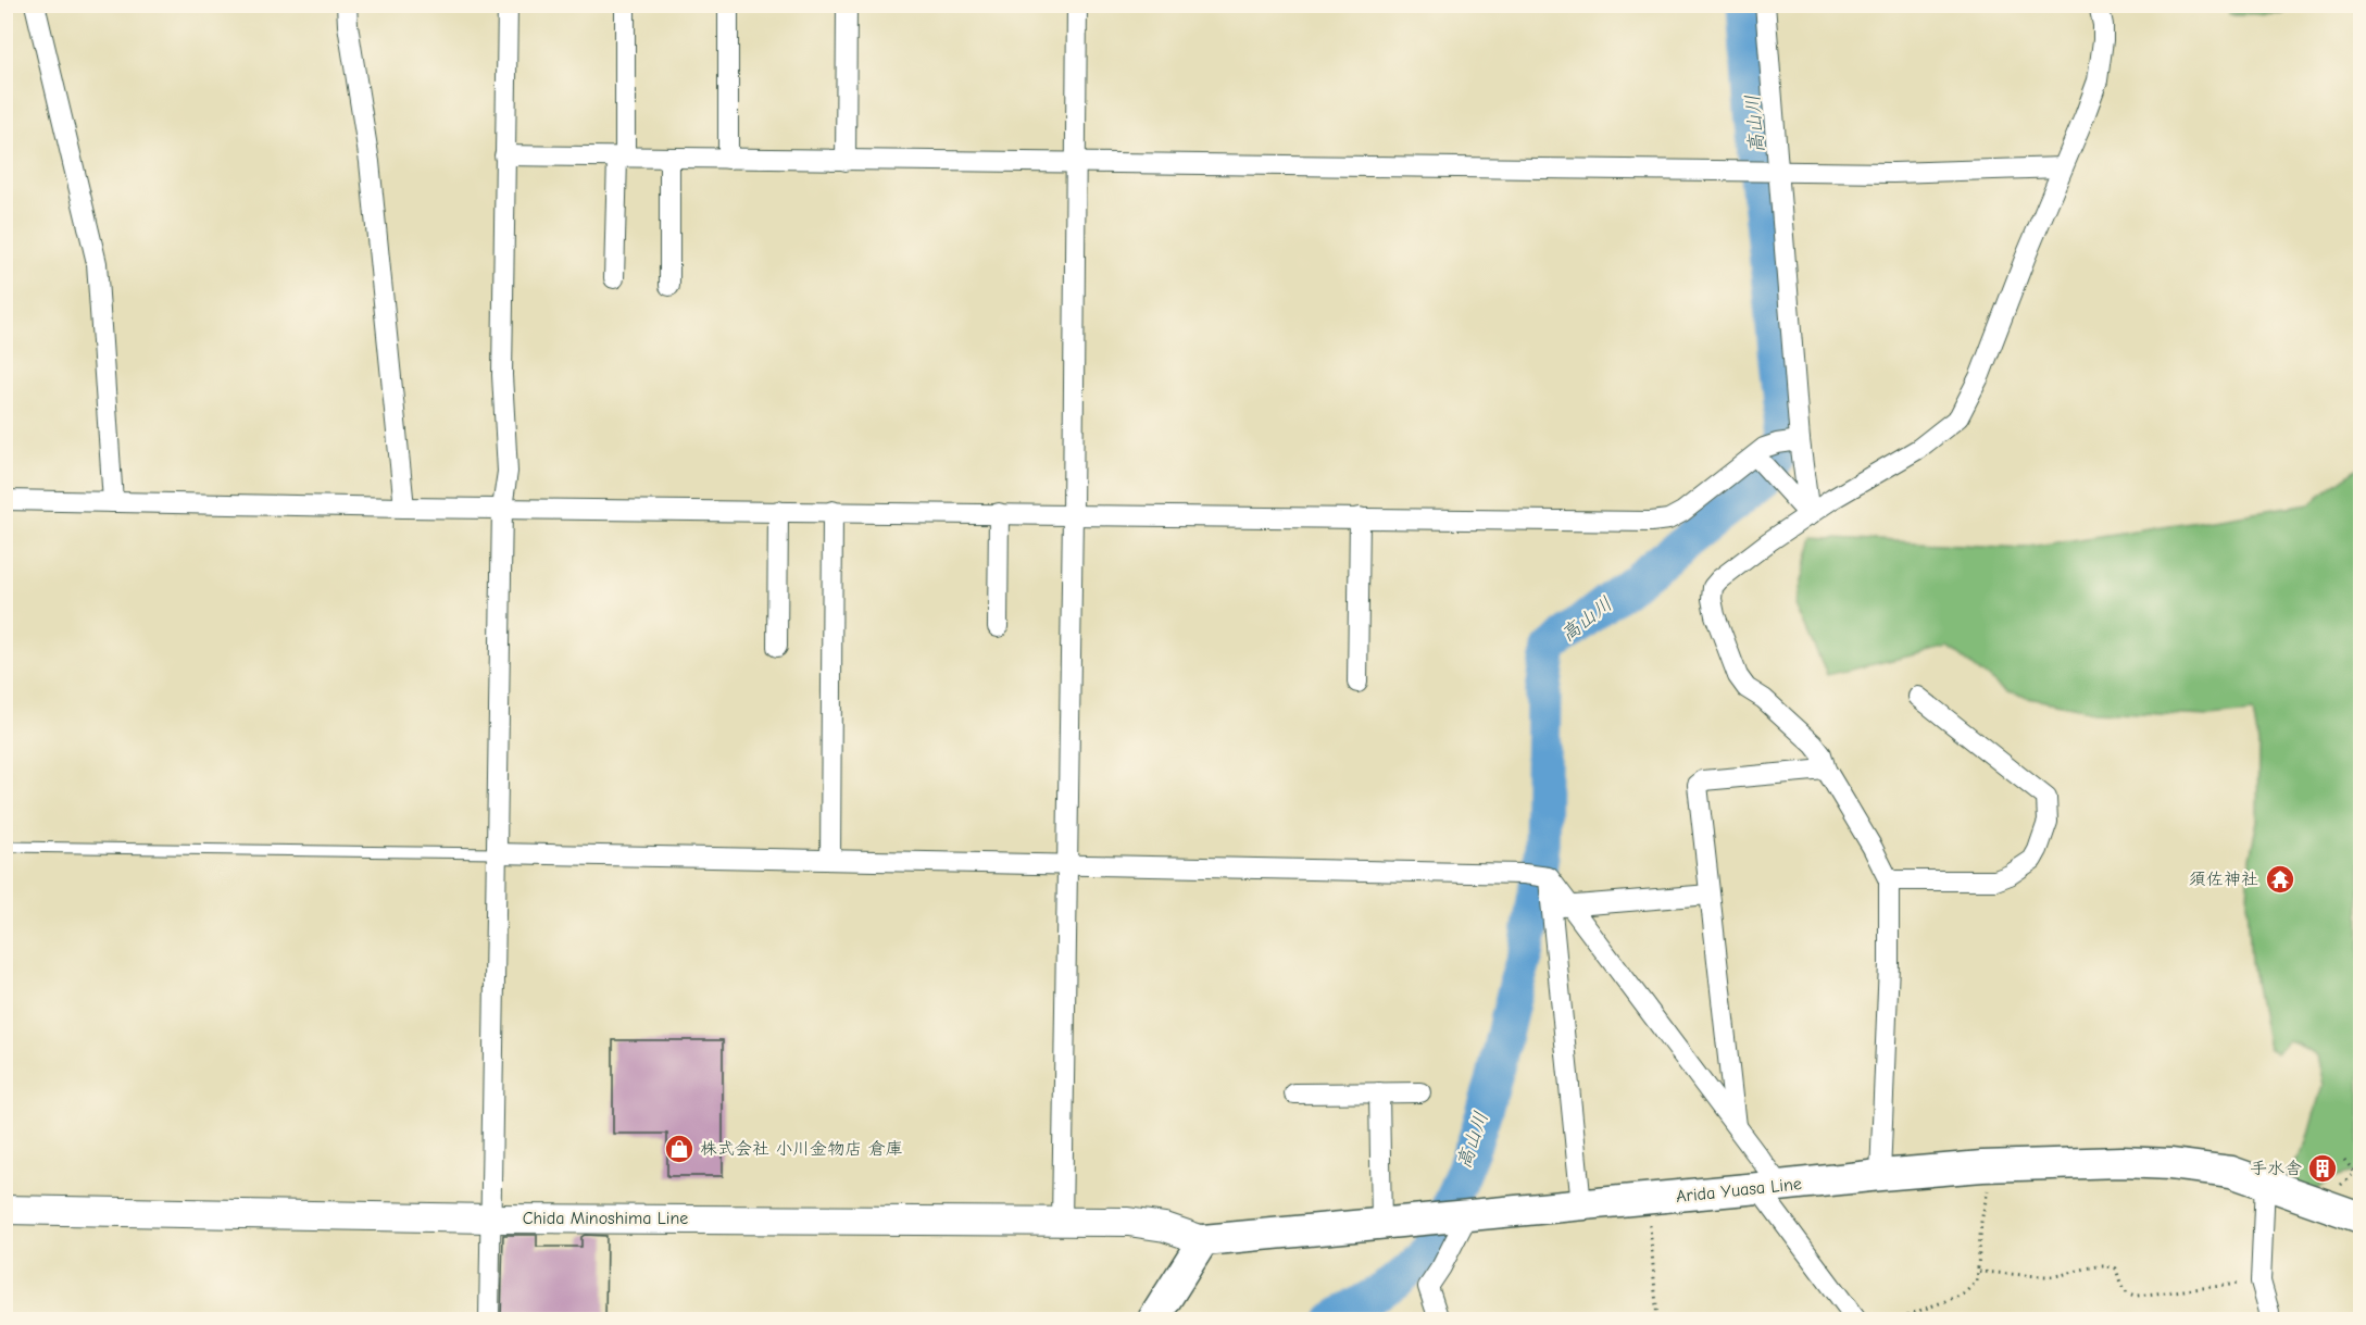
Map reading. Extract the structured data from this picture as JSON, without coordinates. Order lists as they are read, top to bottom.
{
  "streets": {
    "main road": ["Arida Yuasa Line", "Chida Minoshima Line"]
  },
  "crossings": [
    ["Arida Yuasa Line", "Chida Minoshima Line"]
  ],
  "water": ["高山川"],
  "places": {
    "temple": ["須佐神社"],
    "shop": ["株式会社 小川金物店 倉庫"],
    "building": ["手水舎"]
  }
}
